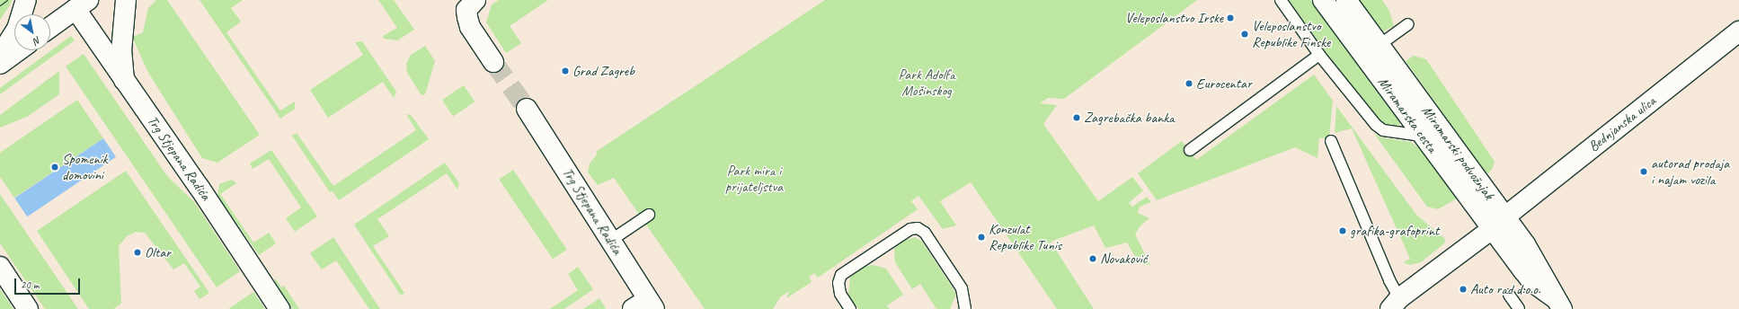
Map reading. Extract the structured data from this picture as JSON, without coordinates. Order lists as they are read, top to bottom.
{
  "streets": {
    "street": [
      "Miramarska cesta",
      "Bednjanska ulica",
      "Miramarski podvožnjak",
      "Trg Stjepana Radića"
    ]
  },
  "crossings": [
    ["Miramarska cesta", "Bednjanska ulica"],
    ["Miramarska cesta", "Miramarski podvožnjak"],
    ["Bednjanska ulica", "Miramarski podvožnjak"]
  ],
  "parks": ["Park Adolfa Mošinskog", "Park mira i prijateljstva"],
  "places": [
    "Veleposlanstvo Irske",
    "Veleposlanstvo Republike Finske",
    "Grad Zagreb",
    "Eurocentar",
    "Zagrebačka banka",
    "Spomenik domovini",
    "autorad prodaja i najam vozila",
    "grafika-grafoprint",
    "Konzulat Republike Tunis",
    "Oltar",
    "Novaković",
    "Auto rad d.o.o."
  ],
  "scale_bar": "20 m",
  "north": "bottom right"
}
